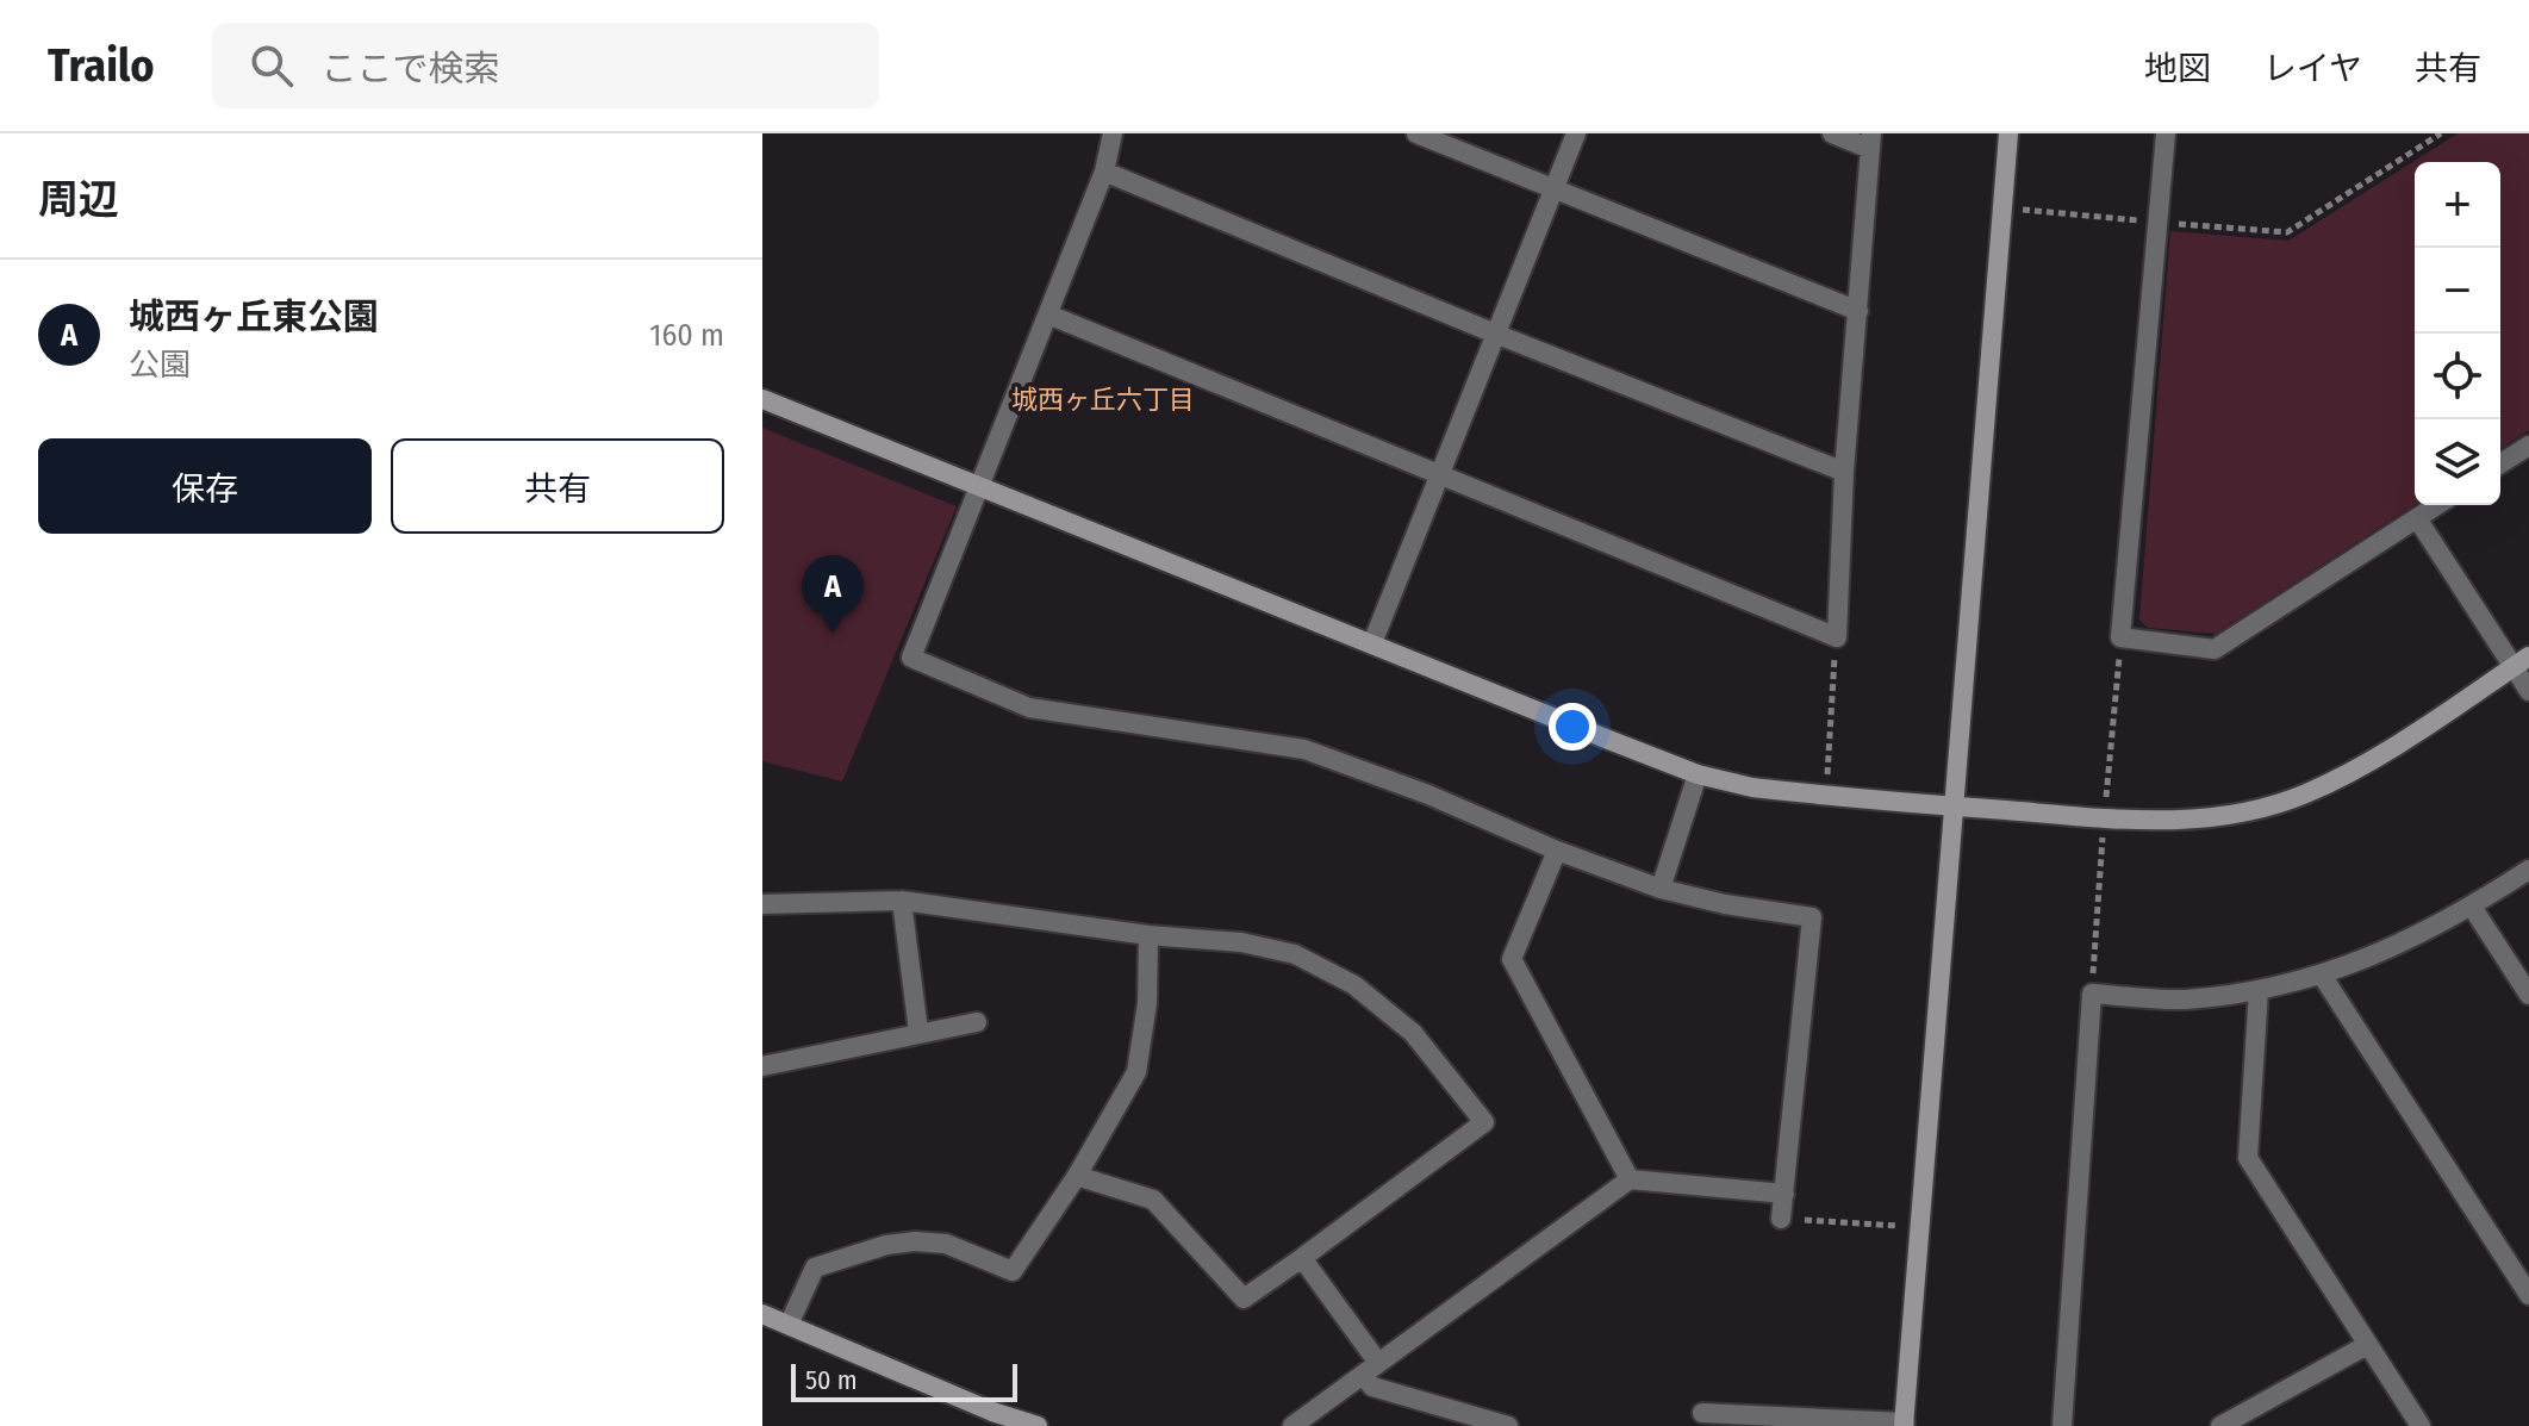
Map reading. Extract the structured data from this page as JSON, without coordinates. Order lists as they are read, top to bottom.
{
  "districts": ["城西ヶ丘六丁目"],
  "scale_bar": "50 m",
  "page": {
    "header": "Trailo",
    "search": "ここで検索",
    "nav": ["地図", "レイヤ", "共有"],
    "heading": "周辺",
    "map_buttons": ["+", "−"],
    "list": [
      {
        "mark": "A",
        "name": "城西ヶ丘東公園",
        "note": "公園",
        "value": "160 m"
      }
    ],
    "buttons": ["保存", "共有"],
    "pins": "A",
    "scale": "50 m"
  }
}
